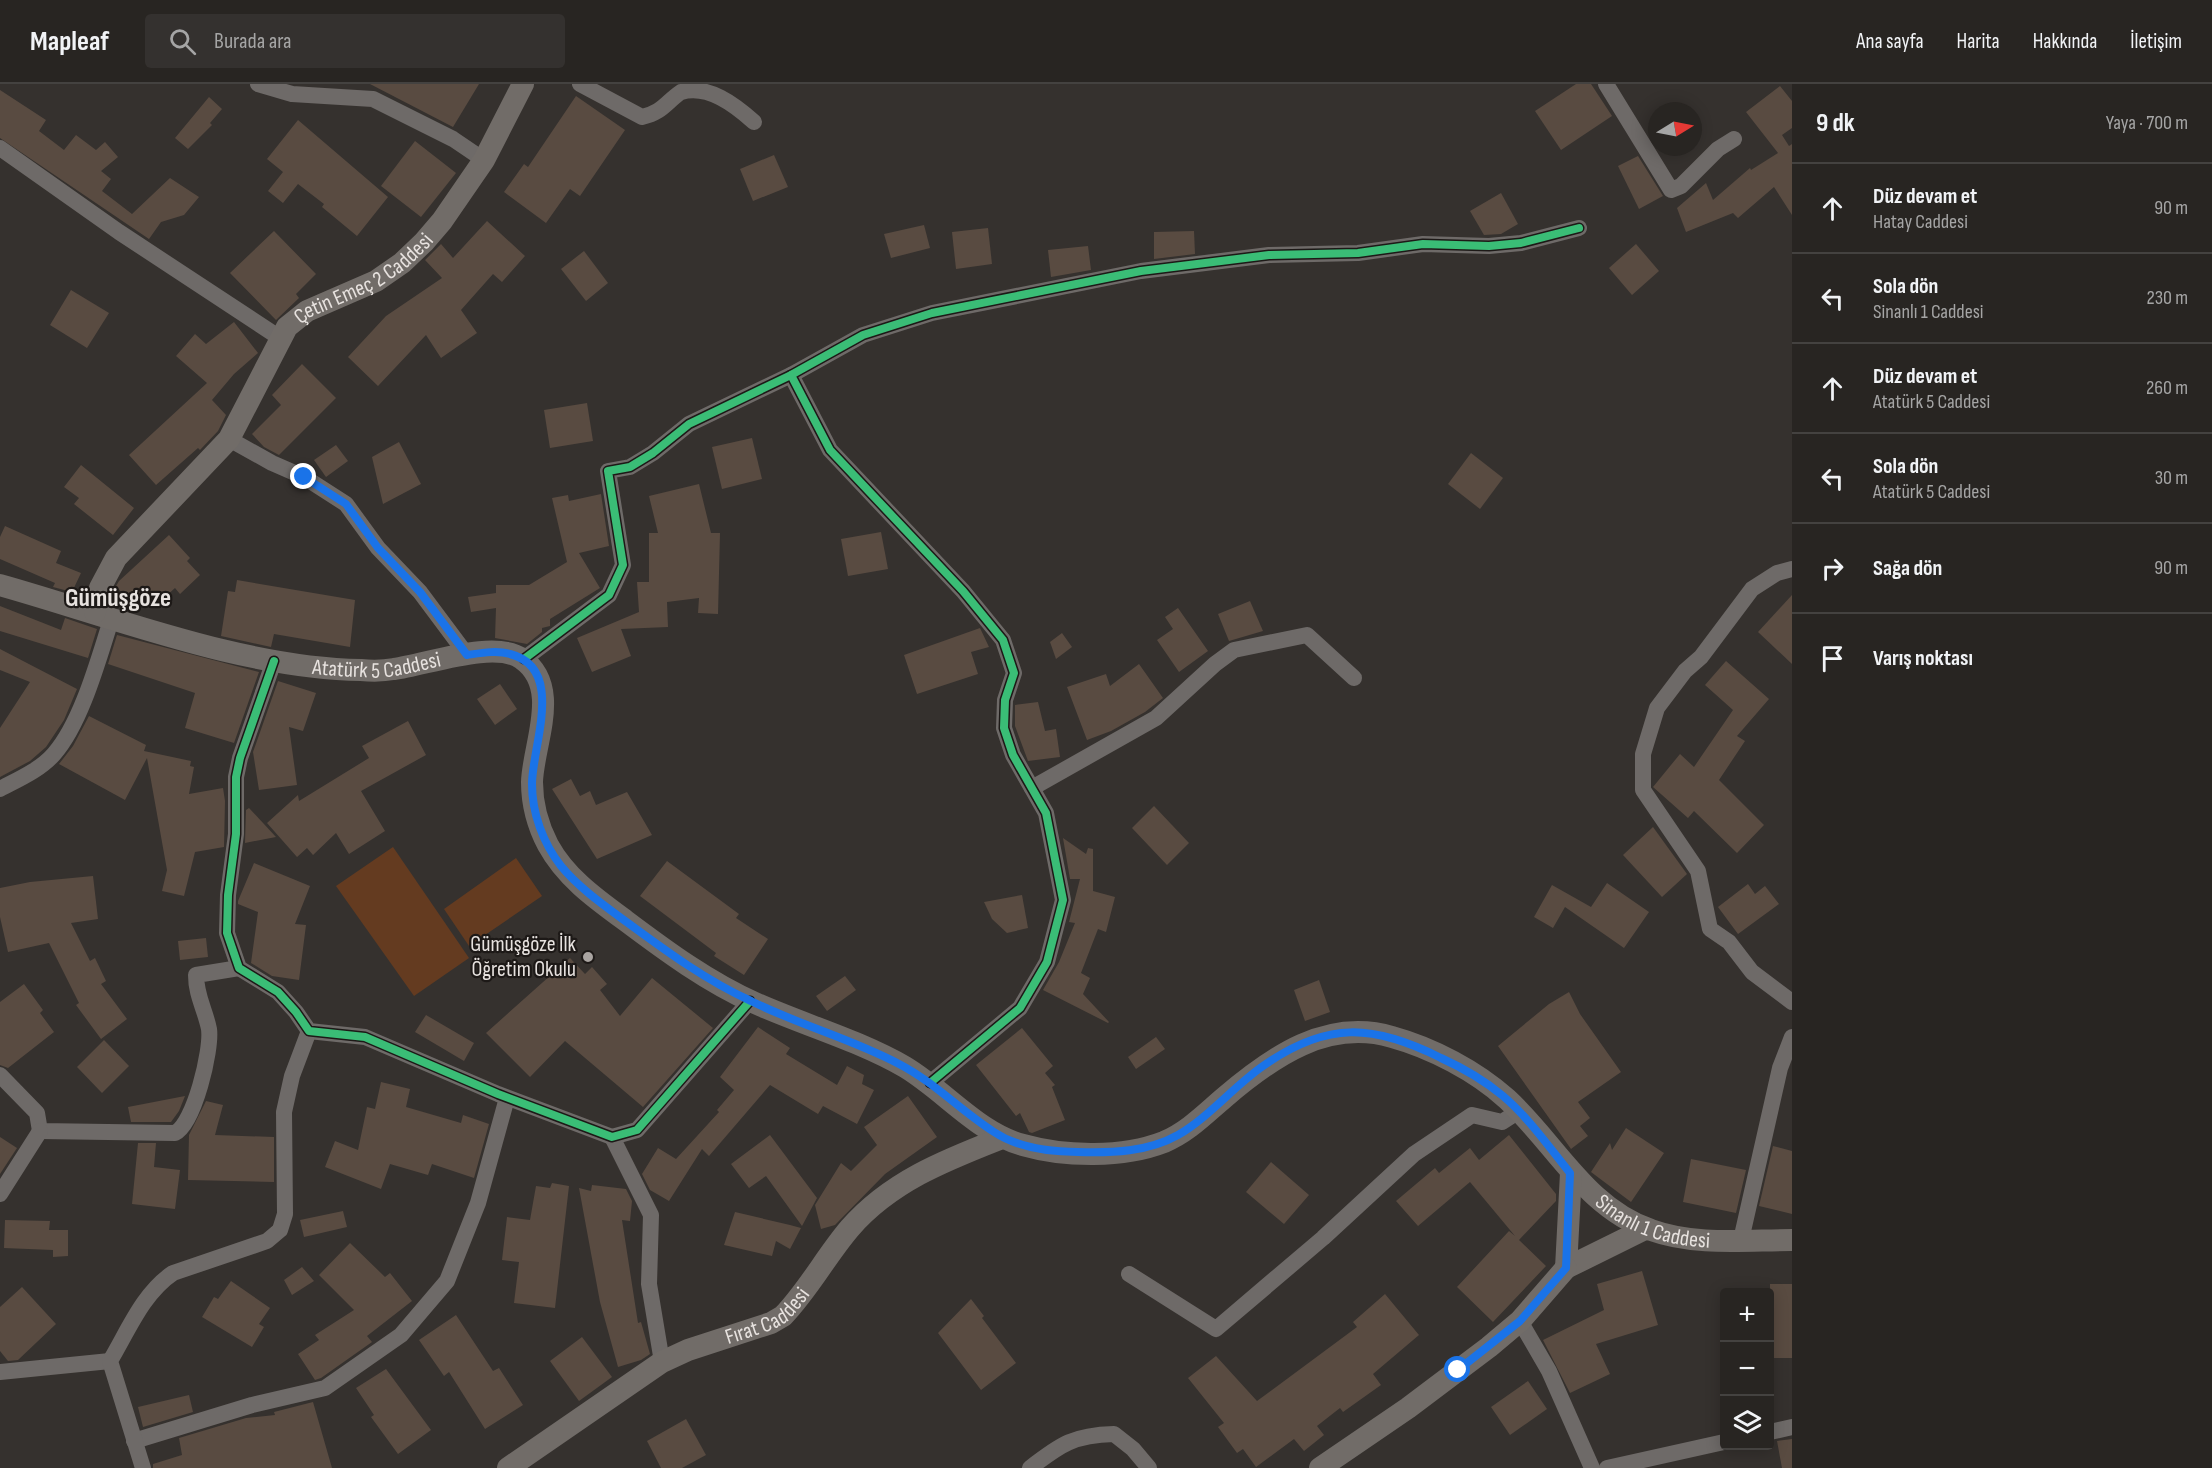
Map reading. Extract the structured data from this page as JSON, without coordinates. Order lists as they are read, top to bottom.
{
  "streets": {
    "main road": [
      "Çetin Emeç 2 Caddesi",
      "Atatürk 5 Caddesi",
      "Sinanlı 1 Caddesi",
      "Fırat Caddesi"
    ]
  },
  "crossings": [
    ["Çetin Emeç 2 Caddesi", "Atatürk 5 Caddesi"],
    ["Sinanlı 1 Caddesi", "Fırat Caddesi"]
  ],
  "districts": ["Gümüşgöze"],
  "places": ["Gümüşgöze İlk Öğretim Okulu"],
  "north": "right",
  "page": {
    "header": "Mapleaf",
    "search": "Burada ara",
    "nav": [
      "Ana sayfa",
      "Harita",
      "Hakkında",
      "İletişim"
    ],
    "heading": ["9 dk", "Yaya · 700 m"],
    "list": [
      ["Düz devam et", "Hatay Caddesi", "90 m"],
      ["Sola dön", "Sinanlı 1 Caddesi", "230 m"],
      ["Düz devam et", "Atatürk 5 Caddesi", "260 m"],
      ["Sola dön", "Atatürk 5 Caddesi", "30 m"],
      ["Sağa dön", "90 m"],
      "Varış noktası"
    ],
    "map_buttons": ["+", "−"]
  }
}
